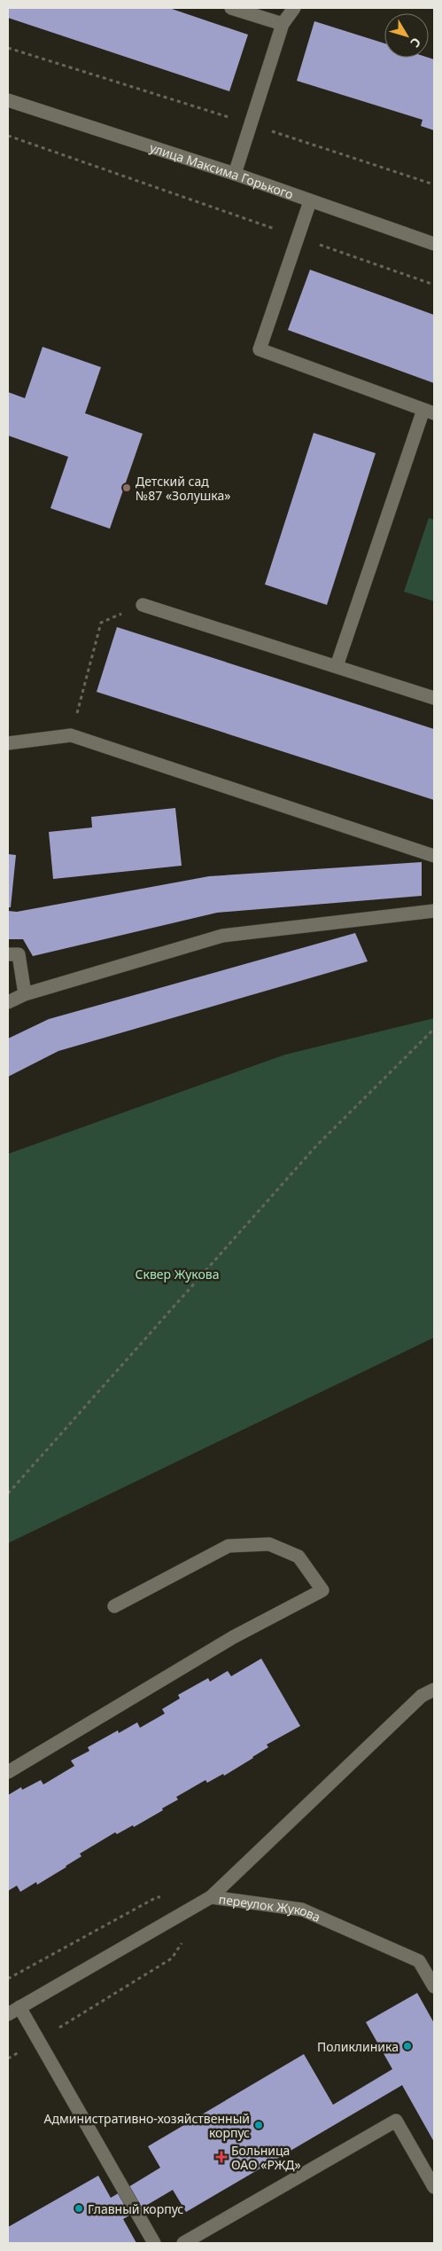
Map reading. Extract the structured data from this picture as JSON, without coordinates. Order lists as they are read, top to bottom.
{
  "streets": {
    "street": ["улица Максима Горького", "переулок Жукова"]
  },
  "parks": ["Сквер Жукова"],
  "places": {
    "other": [
      "Детский сад №87 «Золушка»",
      "Поликлиника",
      "Административно-хозяйственный корпус",
      "Главный корпус"
    ],
    "health": ["Больница ОАО «РЖД»"]
  },
  "north": "bottom right"
}
